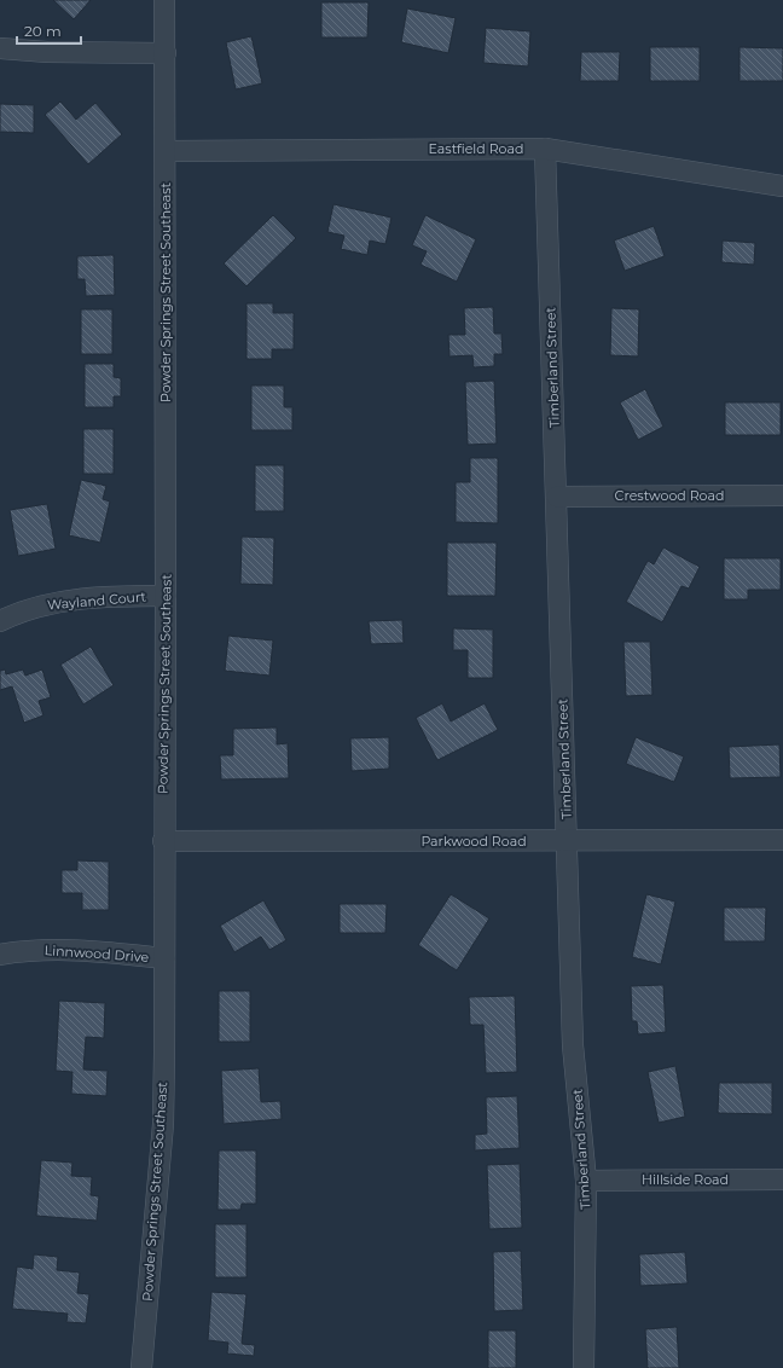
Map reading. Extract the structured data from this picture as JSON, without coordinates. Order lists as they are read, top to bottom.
{
  "streets": {
    "street": [
      "Eastfield Road",
      "Powder Springs Street Southeast",
      "Timberland Street",
      "Crestwood Road",
      "Wayland Court",
      "Parkwood Road",
      "Linnwood Drive",
      "Hillside Road"
    ]
  },
  "crossings": [
    ["Eastfield Road", "Powder Springs Street Southeast"],
    ["Eastfield Road", "Timberland Street"],
    ["Powder Springs Street Southeast", "Wayland Court"],
    ["Powder Springs Street Southeast", "Parkwood Road"],
    ["Powder Springs Street Southeast", "Linnwood Drive"],
    ["Timberland Street", "Crestwood Road"],
    ["Timberland Street", "Parkwood Road"],
    ["Timberland Street", "Hillside Road"]
  ],
  "scale_bar": "20 m"
}
